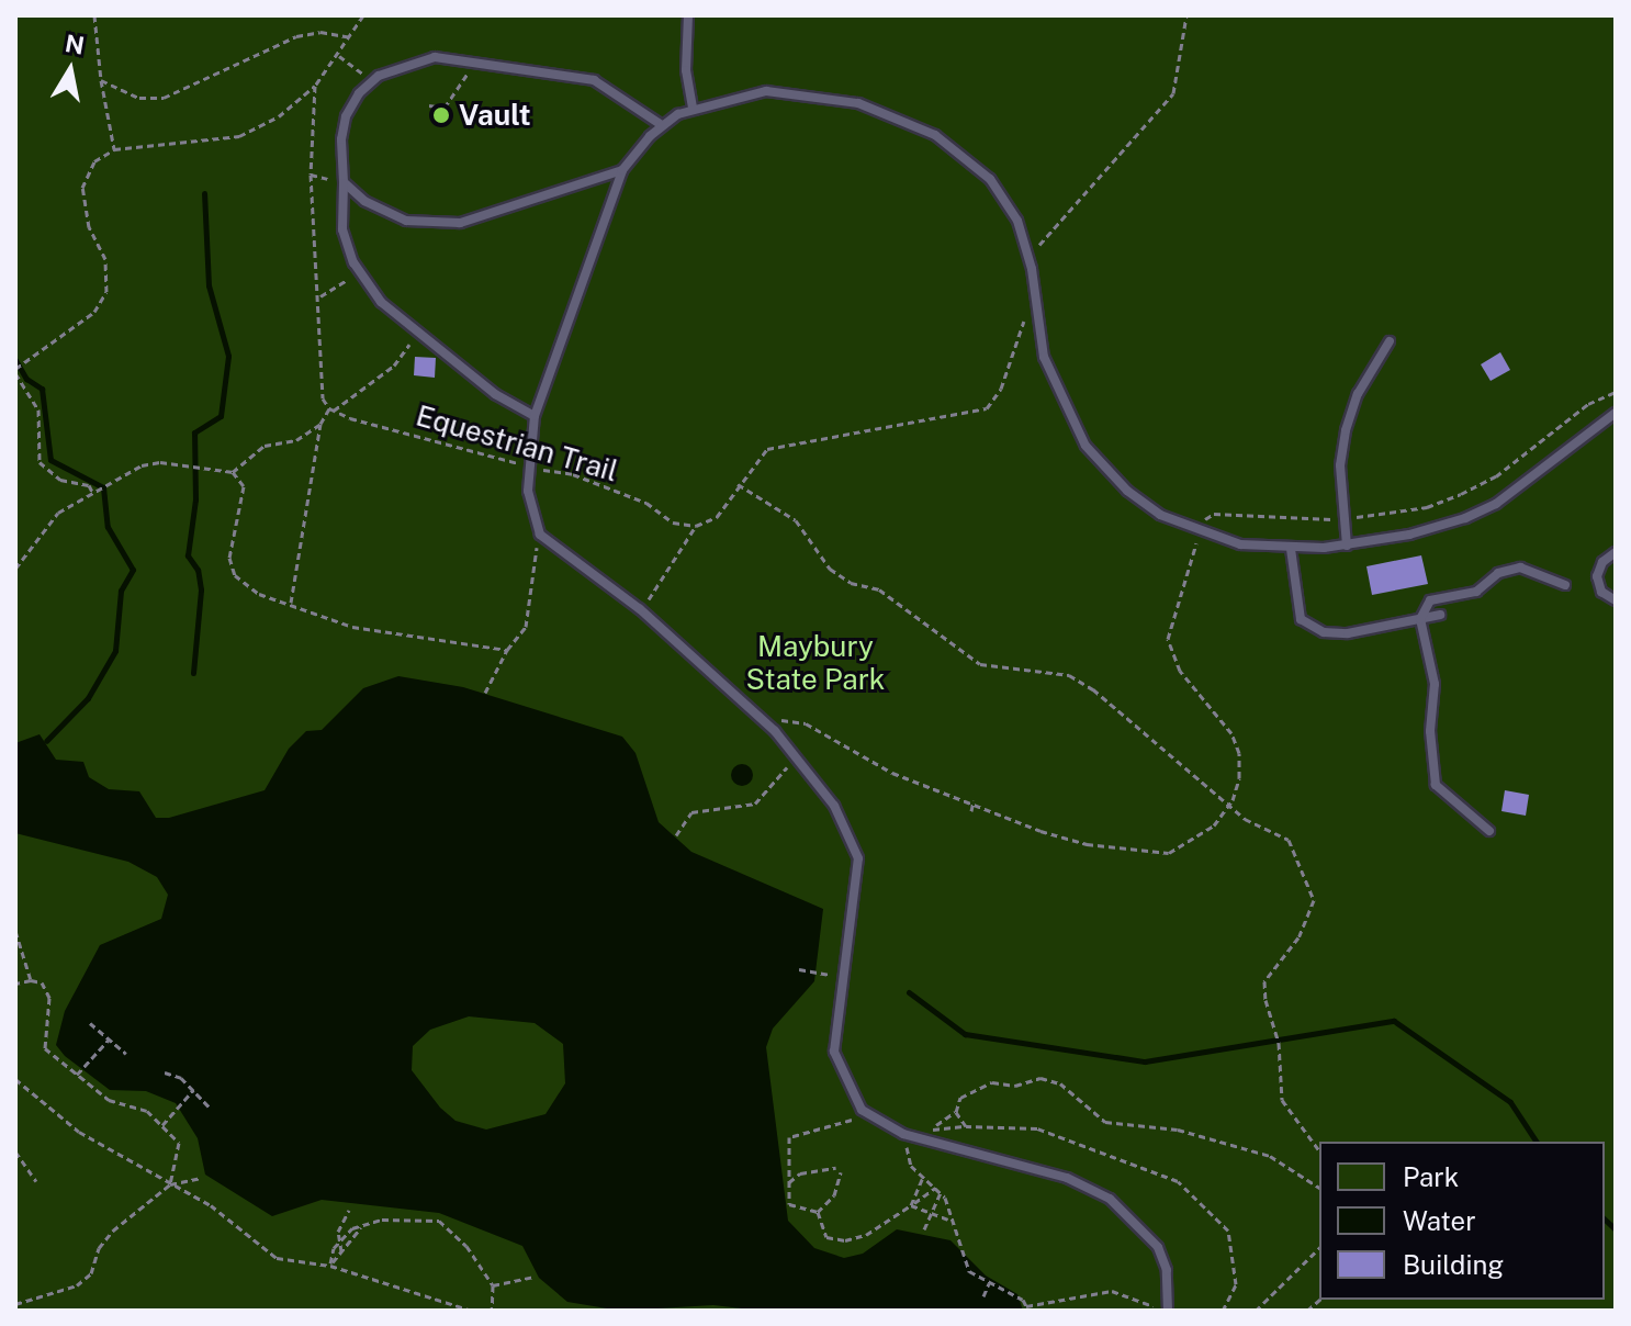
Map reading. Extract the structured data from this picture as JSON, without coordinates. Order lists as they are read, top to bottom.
{
  "streets": {
    "path": ["Equestrian Trail"]
  },
  "parks": ["Maybury State Park"],
  "places": ["Vault"],
  "legend": ["Park", "Water", "Building"],
  "north": "top"
}
